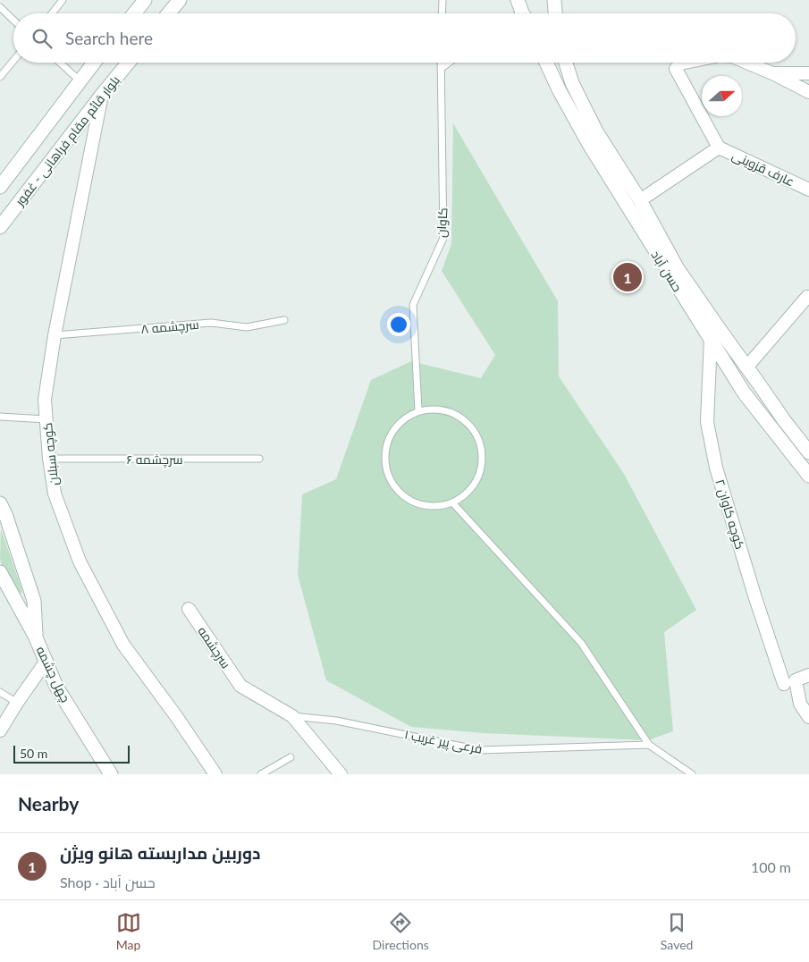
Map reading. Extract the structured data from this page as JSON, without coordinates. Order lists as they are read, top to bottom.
{
  "streets": {
    "street": [
      "بلوار قائم مقام فراهانی - غفور",
      "عارف قزوینی",
      "حسن آباد",
      "کوچه سبلان",
      "کوچه کاوان ۲",
      "سرچشمه",
      "چهل چشمه"
    ],
    "lane": [
      "کاوان",
      "سرچشمه ۸",
      "سرچشمه ۶",
      "فرعی پیر غریب ۱"
    ]
  },
  "crossings": [
    ["بلوار قائم مقام فراهانی - غفور", "کوچه سبلان"],
    ["عارف قزوینی", "حسن آباد"],
    ["حسن آباد", "کوچه کاوان ۲"],
    ["سرچشمه ۸", "کوچه سبلان"],
    ["کوچه سبلان", "سرچشمه ۶"],
    ["سرچشمه", "فرعی پیر غریب ۱"]
  ],
  "scale_bar": "50 m",
  "north": "right",
  "page": {
    "search": "Search here",
    "pins": "1",
    "scale": "50 m",
    "heading": "Nearby",
    "list": [
      {
        "mark": "1",
        "name": "دوربین مداربسته هانو ویژن",
        "note": "Shop · حسن آباد",
        "value": "100 m"
      }
    ],
    "nav": ["Map", "Directions", "Saved"]
  }
}
